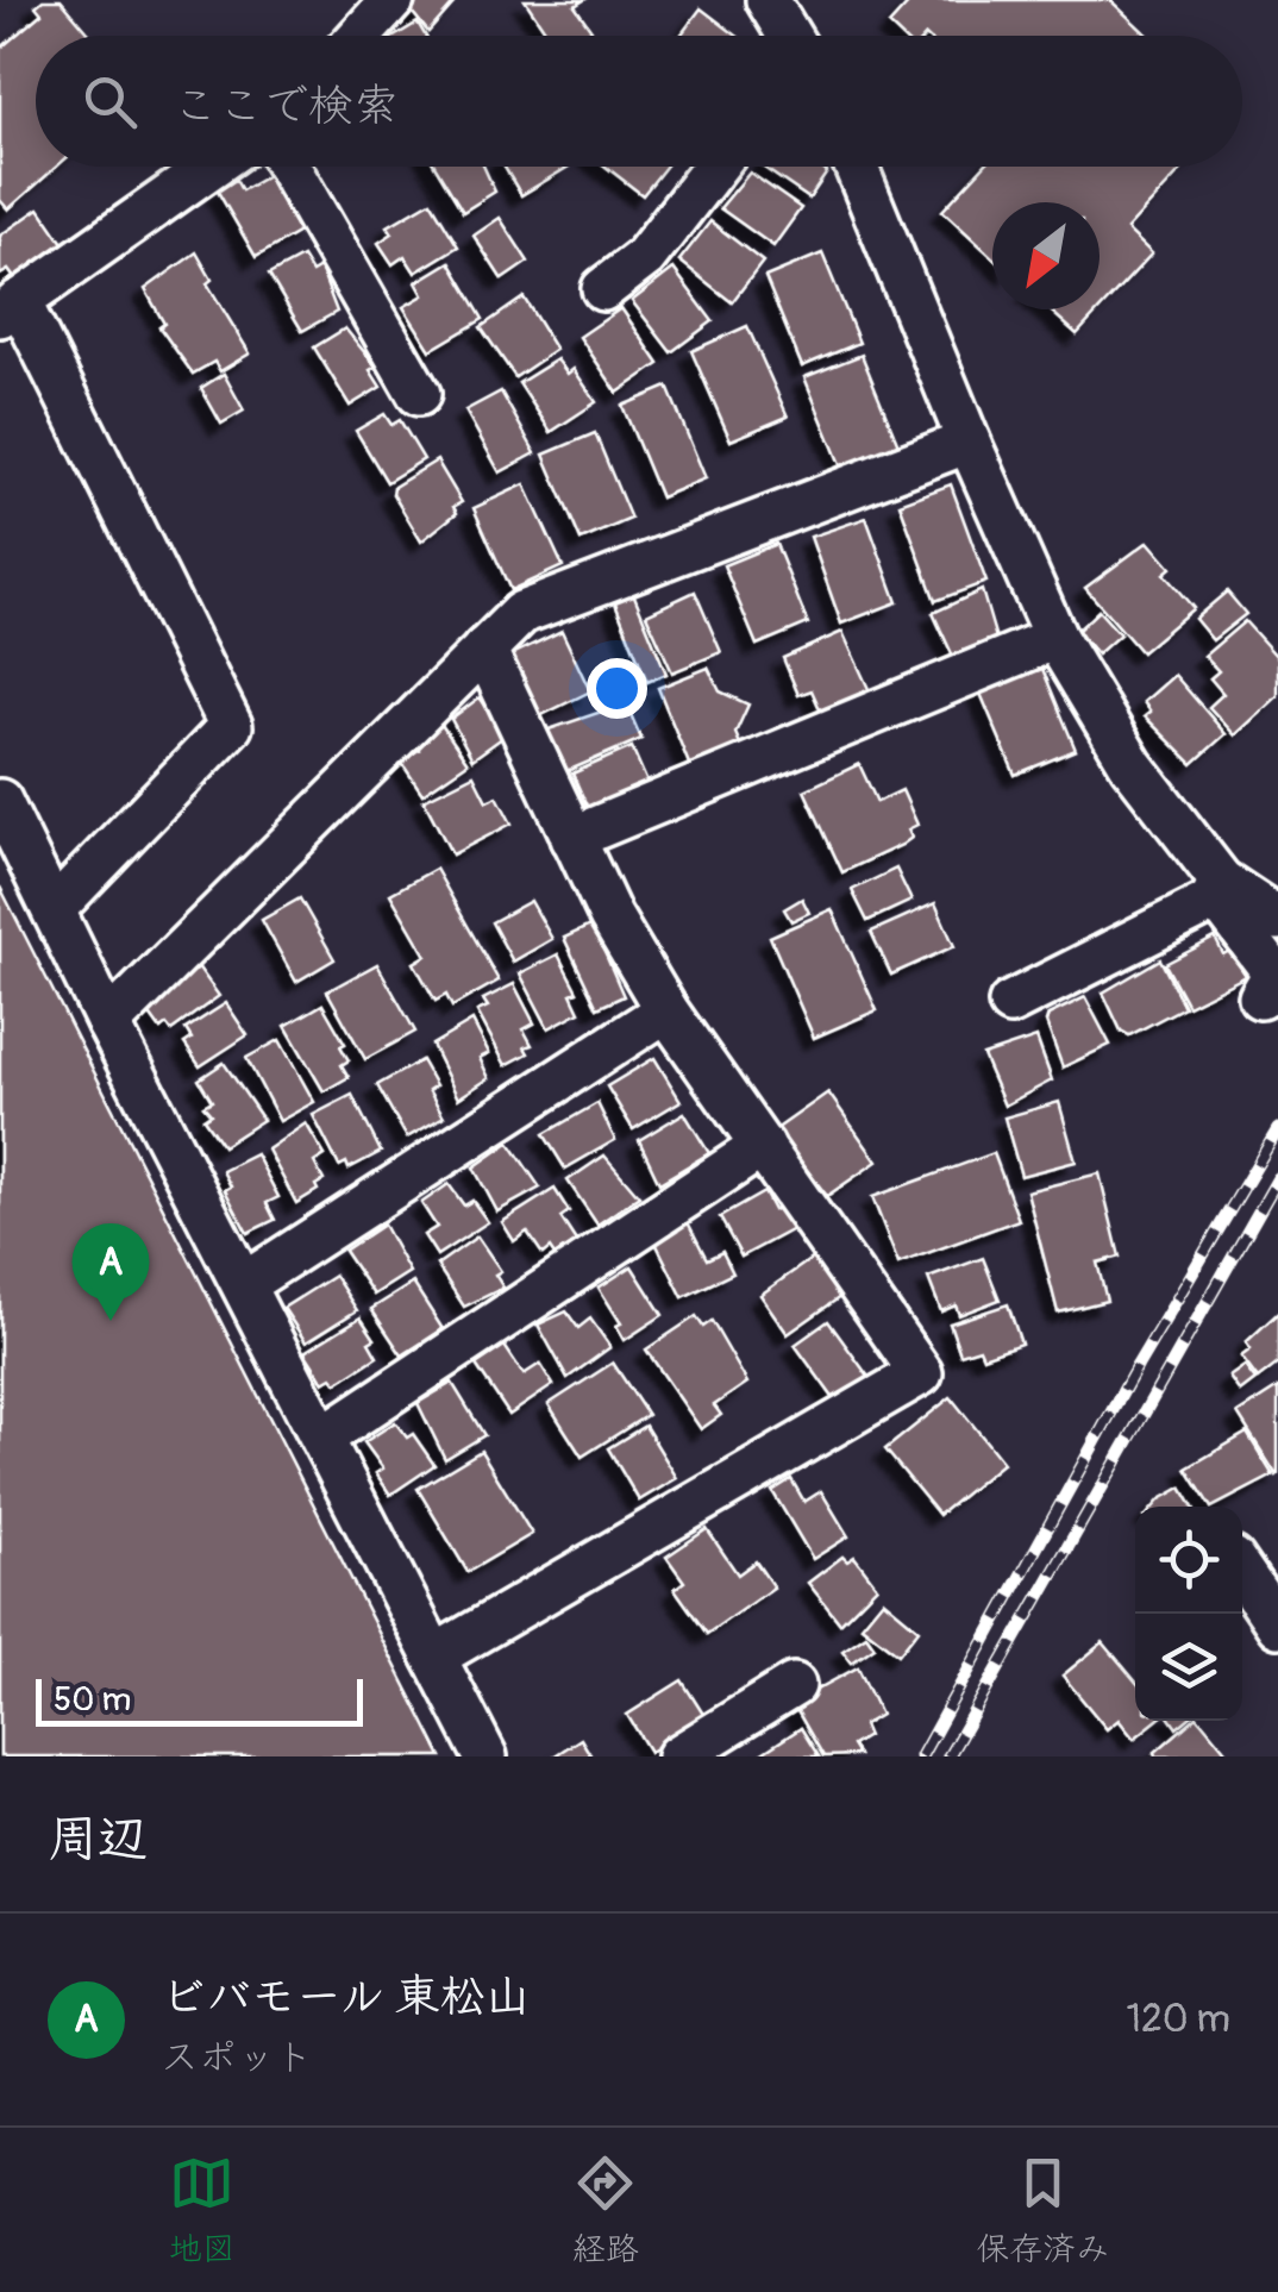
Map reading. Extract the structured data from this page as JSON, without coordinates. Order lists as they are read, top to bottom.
{
  "scale_bar": "50 m",
  "north": "bottom left",
  "page": {
    "search": "ここで検索",
    "pins": "A",
    "scale": "50 m",
    "heading": "周辺",
    "list": [
      {
        "mark": "A",
        "name": "ビバモール 東松山",
        "note": "スポット",
        "value": "120 m"
      }
    ],
    "nav": ["地図", "経路", "保存済み"]
  }
}
